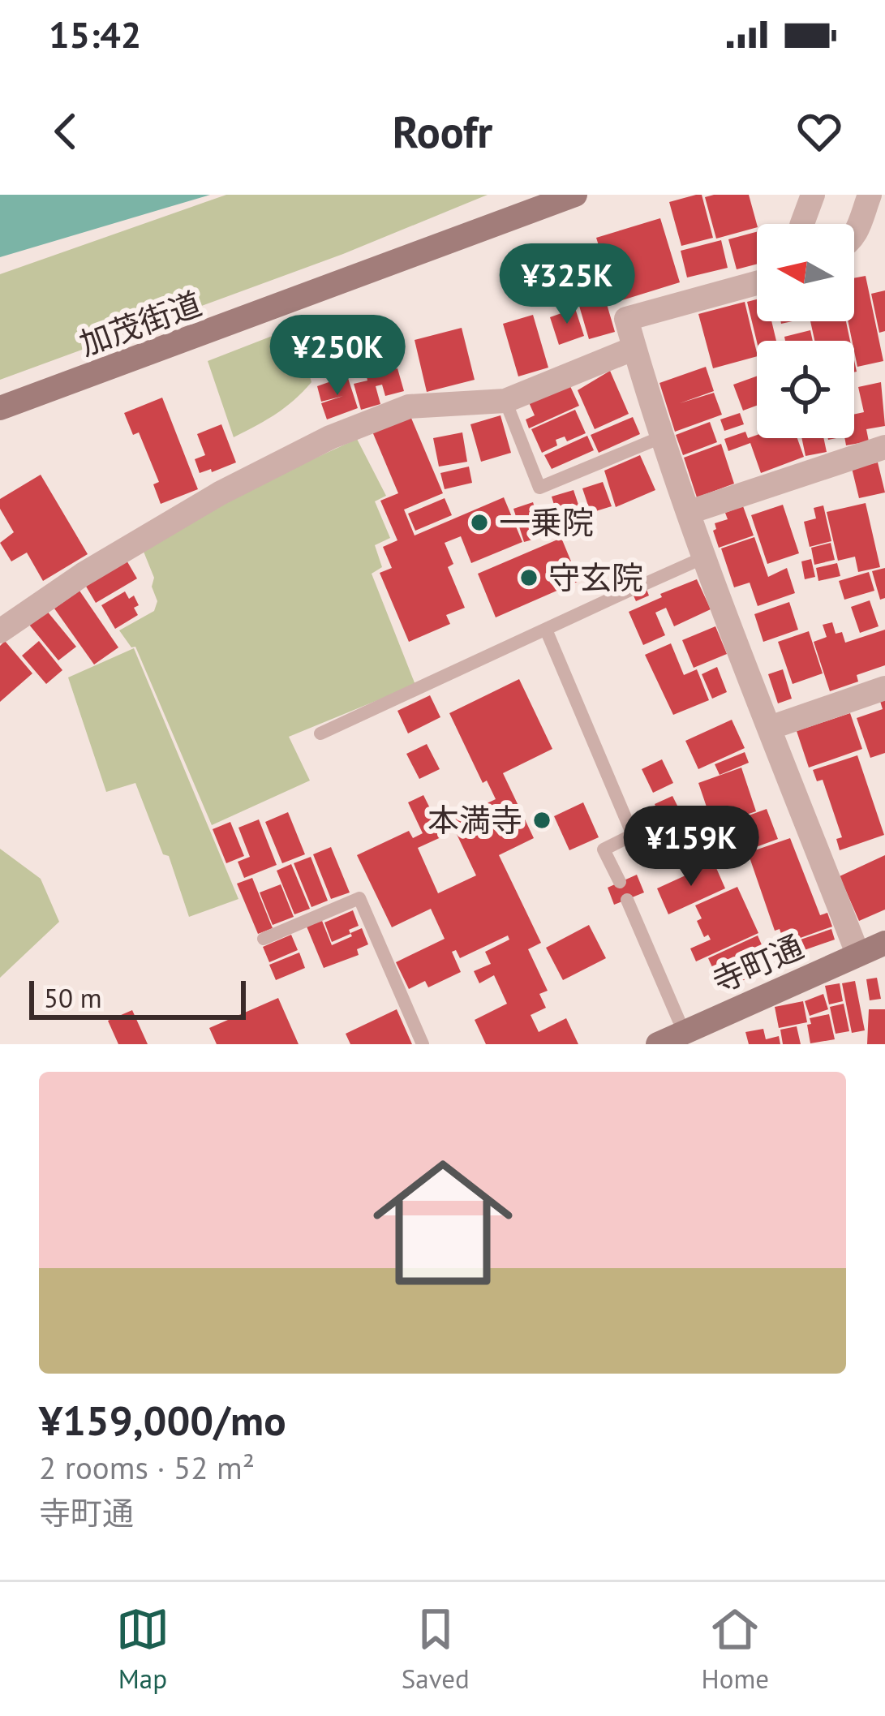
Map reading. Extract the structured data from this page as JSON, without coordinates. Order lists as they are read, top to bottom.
{
  "streets": {
    "street": ["加茂街道", "寺町通"]
  },
  "places": ["一乗院", "守玄院", "本満寺"],
  "scale_bar": "50 m",
  "north": "left",
  "page": {
    "status": "15:42",
    "header": "Roofr",
    "price": ["¥325K", "¥250K", "¥159K"],
    "scale": "50 m",
    "list": [
      {
        "name": "¥159,000/mo",
        "note": "2 rooms · 52 m² · 寺町通"
      }
    ],
    "tabs": ["Map", "Saved", "Home"]
  }
}
